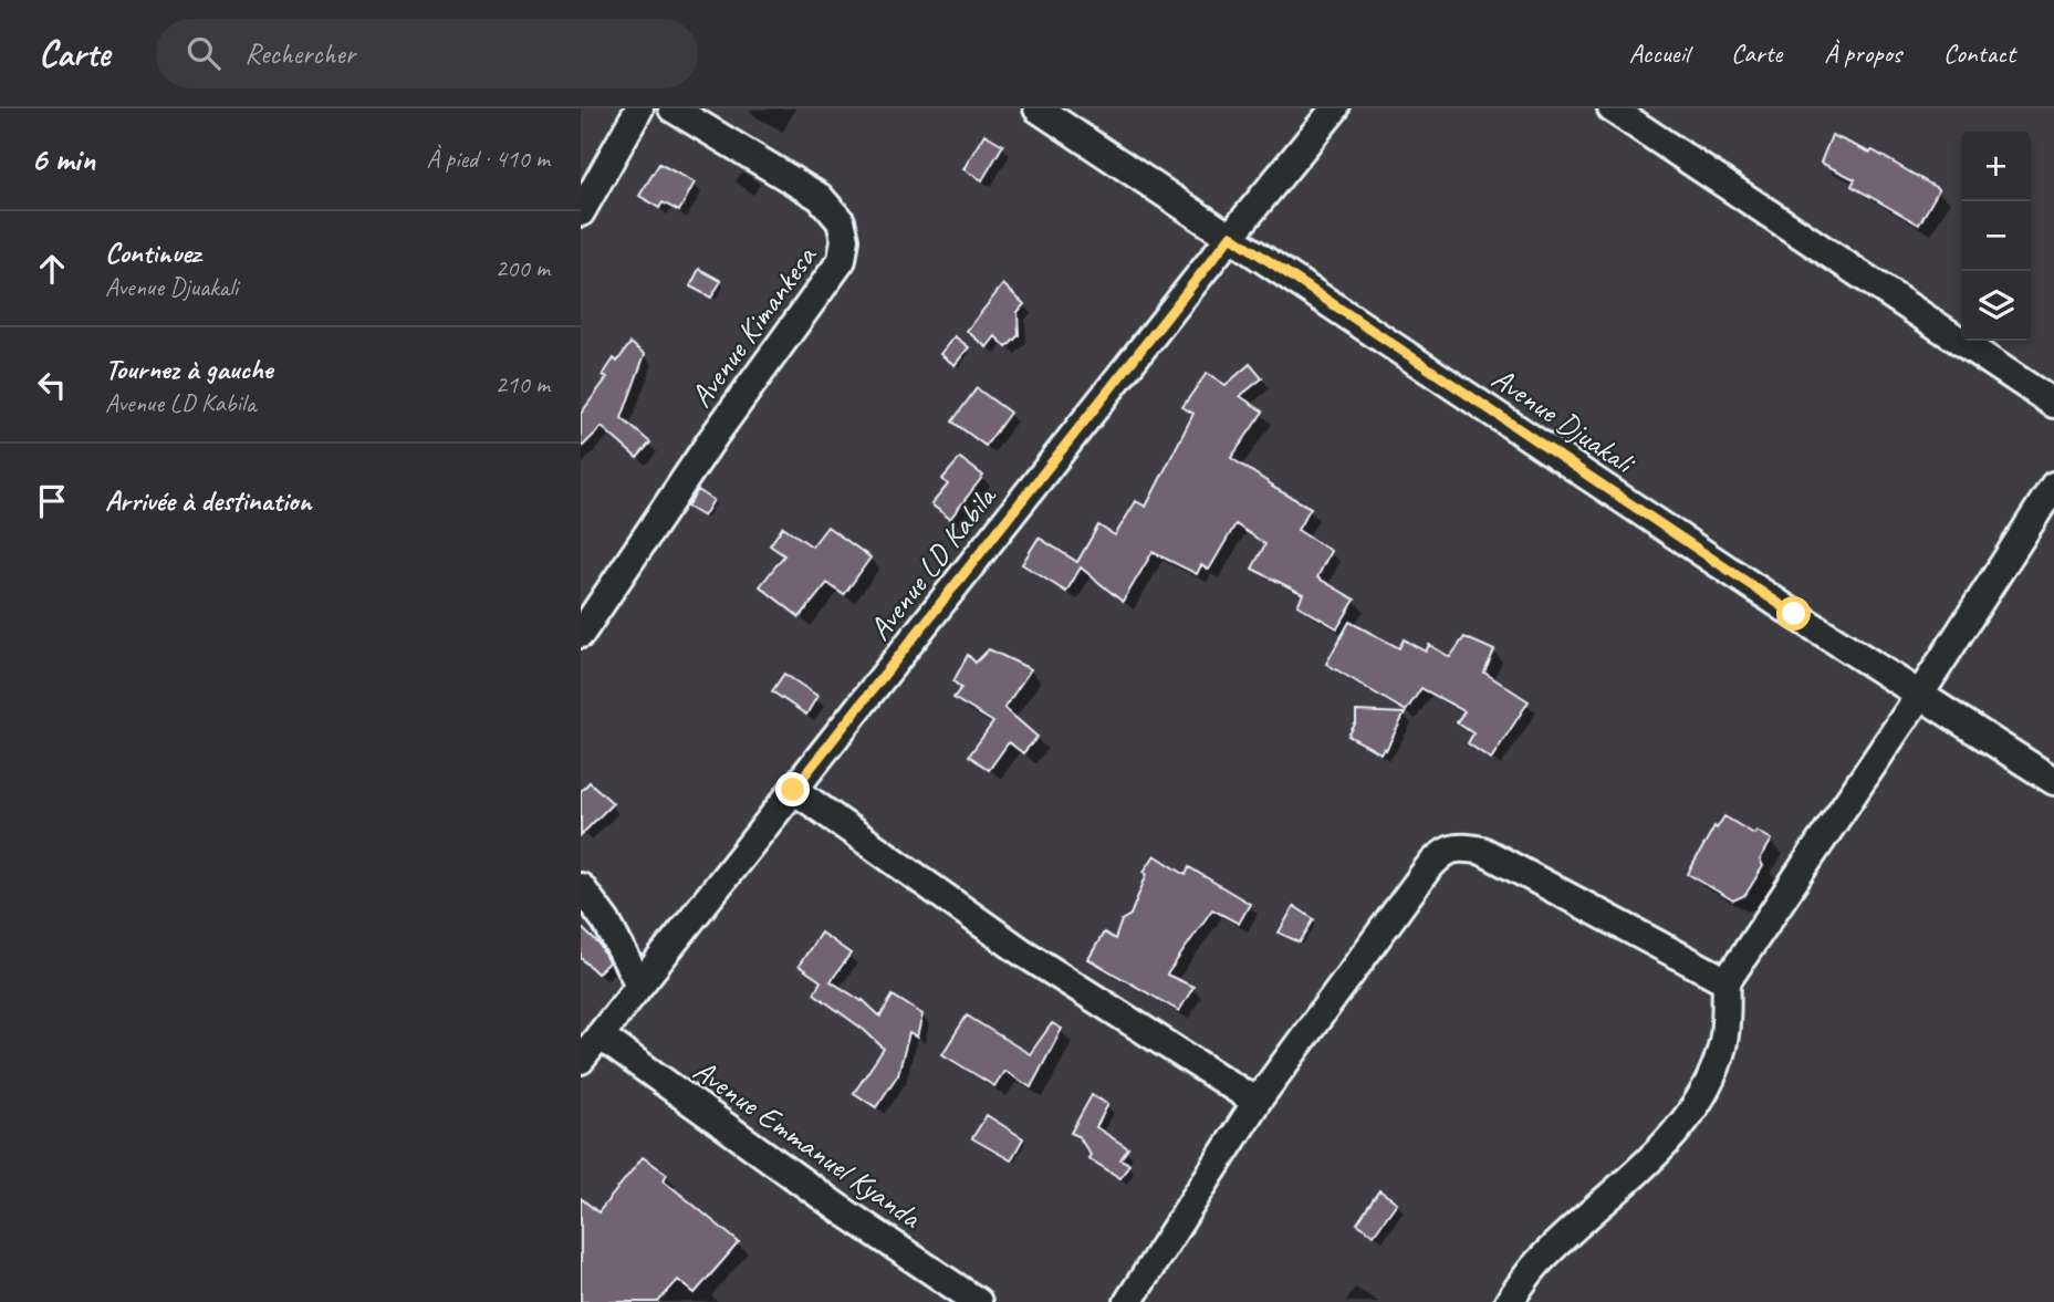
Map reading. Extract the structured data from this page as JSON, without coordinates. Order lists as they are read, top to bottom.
{
  "streets": {
    "street": [
      "Avenue Kimankesa",
      "Avenue Djuakali",
      "Avenue LD Kabila",
      "Avenue Emmanuel Kyanda"
    ]
  },
  "crossings": [
    ["Avenue Djuakali", "Avenue LD Kabila"],
    ["Avenue LD Kabila", "Avenue Emmanuel Kyanda"]
  ],
  "page": {
    "header": "Carte",
    "search": "Rechercher",
    "nav": [
      "Accueil",
      "Carte",
      "À propos",
      "Contact"
    ],
    "heading": ["6 min", "À pied · 410 m"],
    "map_buttons": ["+", "−"],
    "list": [
      ["Continuez", "Avenue Djuakali", "200 m"],
      ["Tournez à gauche", "Avenue LD Kabila", "210 m"],
      "Arrivée à destination"
    ]
  }
}
